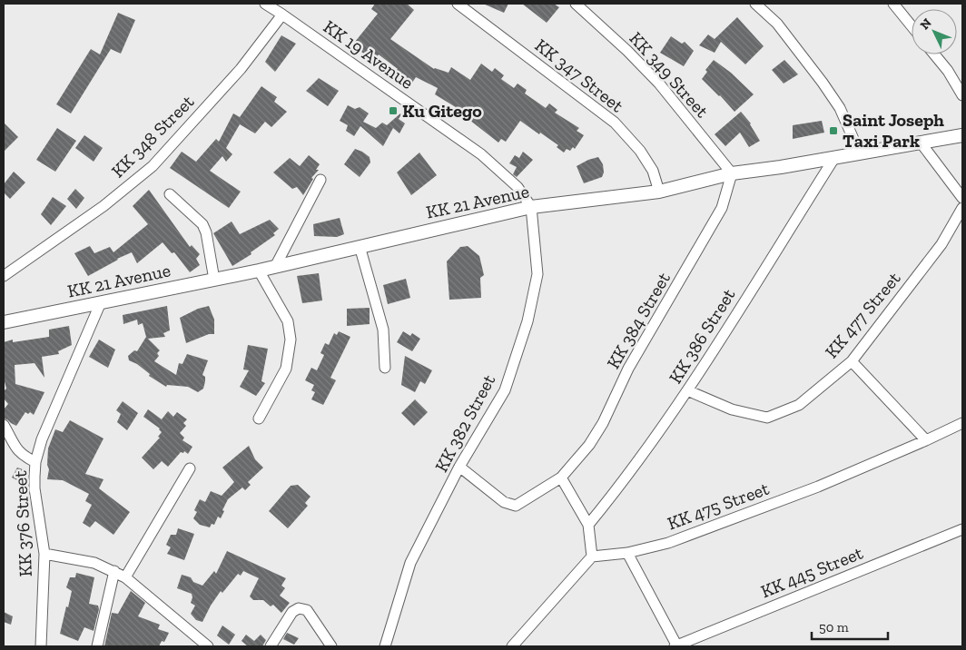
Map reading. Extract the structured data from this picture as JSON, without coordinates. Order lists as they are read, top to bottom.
{
  "streets": {
    "main road": ["KK 21 Avenue"],
    "street": [
      "KK 19 Avenue",
      "KK 349 Street",
      "KK 347 Street",
      "KK 348 Street",
      "KK 477 Street",
      "KK 384 Street",
      "KK 386 Street",
      "KK 382 Street",
      "KK 475 Street",
      "KK 376 Street",
      "KK 445 Street"
    ]
  },
  "crossings": [
    ["KK 19 Avenue", "KK 348 Street"],
    ["KK 19 Avenue", "KK 21 Avenue"],
    ["KK 19 Avenue", "KK 382 Street"],
    ["KK 349 Street", "KK 21 Avenue"],
    ["KK 349 Street", "KK 384 Street"],
    ["KK 347 Street", "KK 21 Avenue"],
    ["KK 21 Avenue", "KK 384 Street"],
    ["KK 21 Avenue", "KK 386 Street"],
    ["KK 21 Avenue", "KK 382 Street"],
    ["KK 21 Avenue", "KK 376 Street"],
    ["KK 477 Street", "KK 386 Street"],
    ["KK 384 Street", "KK 382 Street"]
  ],
  "places": {
    "transit": ["Ku Gitego", "Saint Joseph Taxi Park"]
  },
  "scale_bar": "50 m",
  "north": "top left"
}
